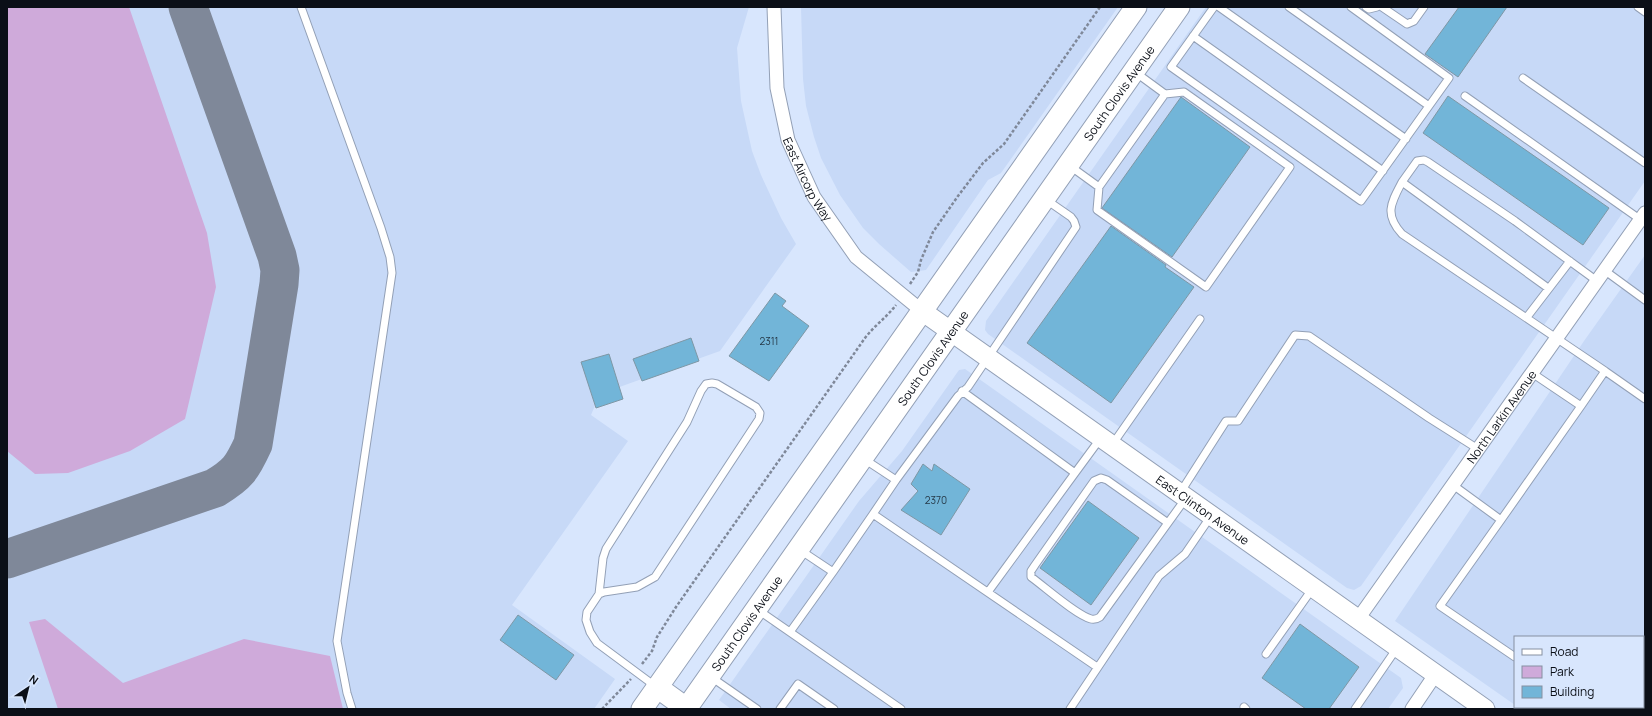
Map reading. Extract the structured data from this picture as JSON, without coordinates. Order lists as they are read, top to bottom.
{
  "streets": {
    "main road": ["South Clovis Avenue"],
    "street": ["East Aircorp Way", "North Larkin Avenue", "East Clinton Avenue"]
  },
  "crossings": [
    ["South Clovis Avenue", "East Clinton Avenue"],
    ["East Aircorp Way", "East Clinton Avenue"],
    ["North Larkin Avenue", "East Clinton Avenue"]
  ],
  "house_numbers": ["2311", "2370"],
  "legend": ["Road", "Park", "Building"],
  "north": "top right"
}
